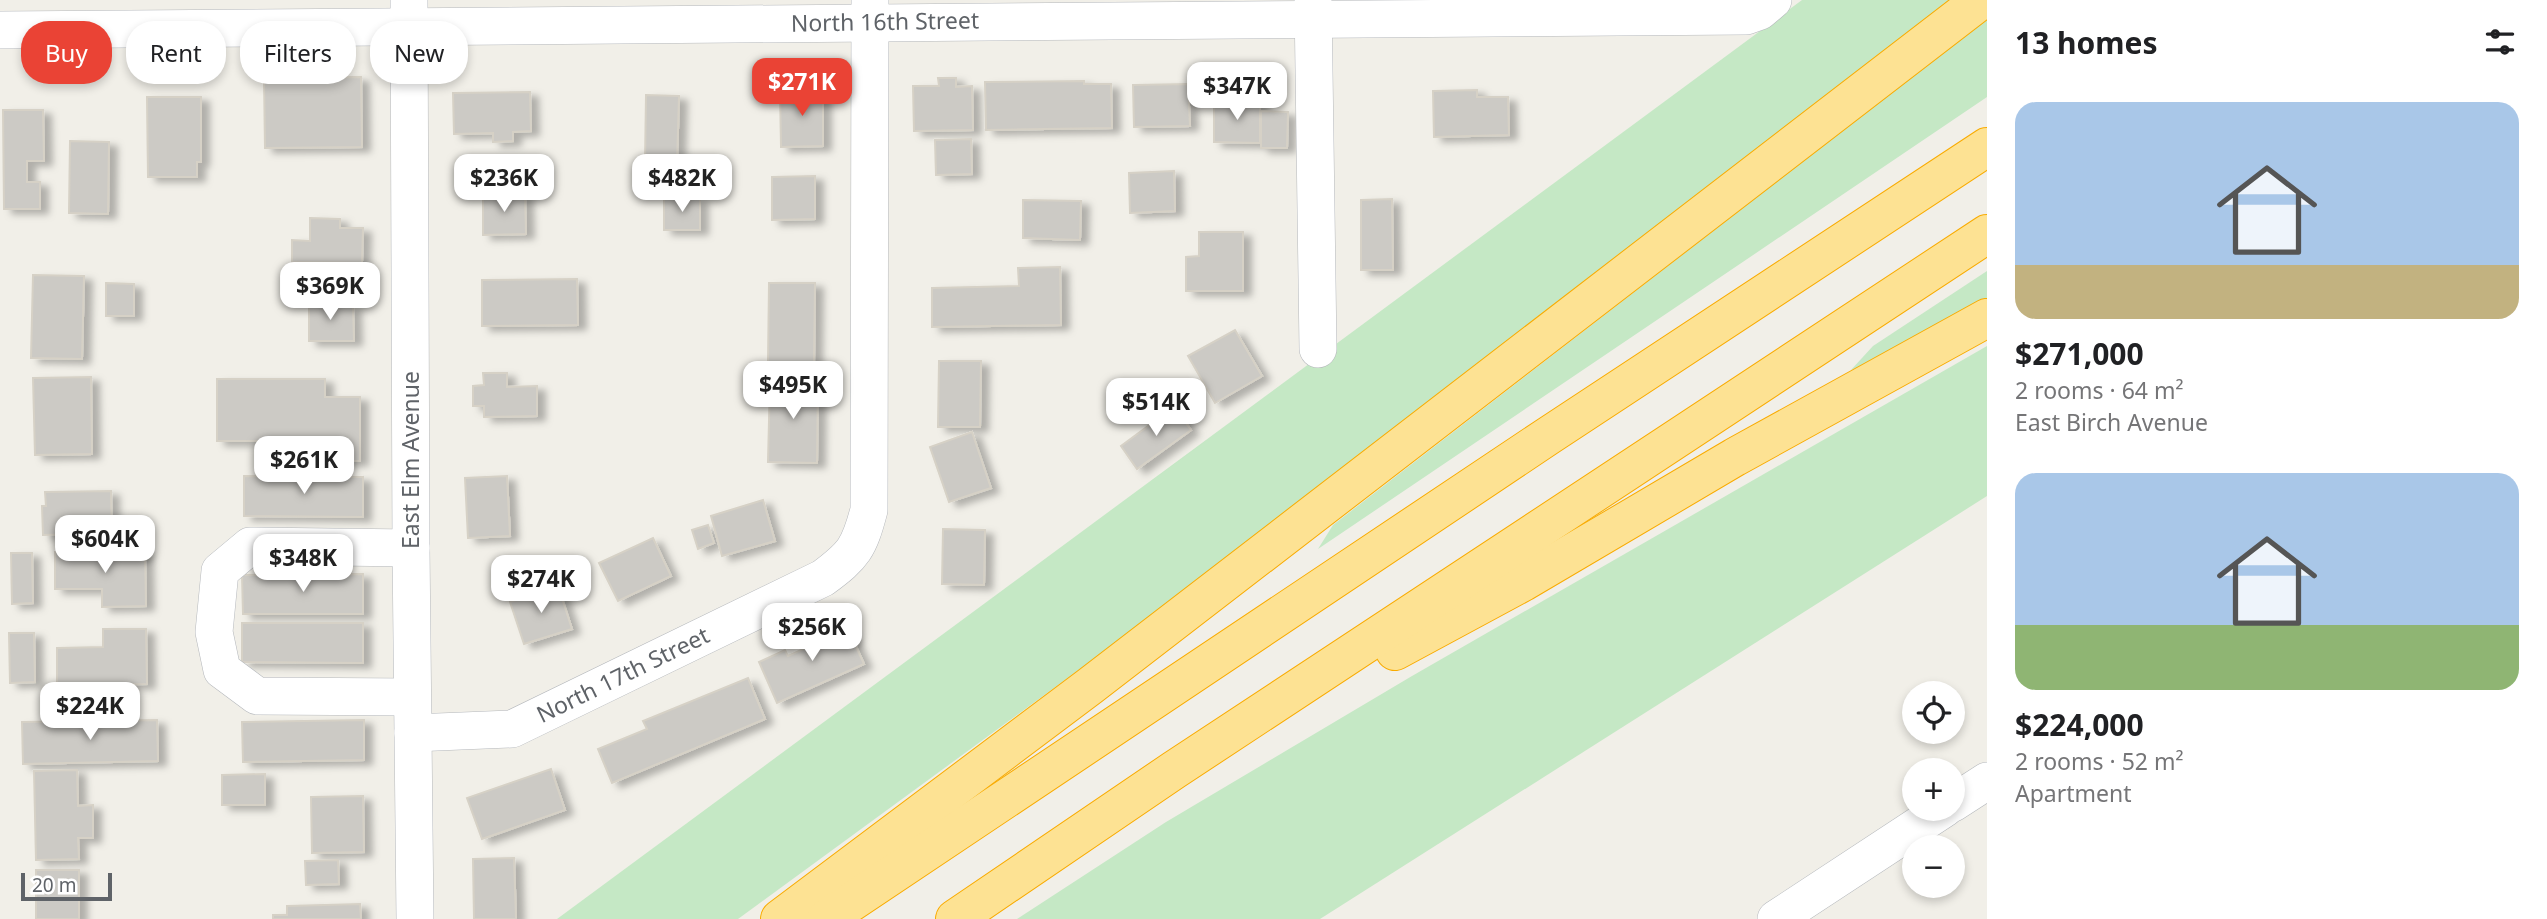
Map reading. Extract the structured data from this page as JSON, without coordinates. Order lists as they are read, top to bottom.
{
  "streets": {
    "street": ["North 16th Street", "East Elm Avenue", "North 17th Street"]
  },
  "crossings": [
    ["North 16th Street", "East Elm Avenue"],
    ["North 16th Street", "North 17th Street"],
    ["East Elm Avenue", "North 17th Street"]
  ],
  "scale_bar": "20 m",
  "page": {
    "heading": "13 homes",
    "chip": [
      "Buy",
      "Rent",
      "Filters",
      "New"
    ],
    "price": [
      "$271K",
      "$347K",
      "$236K",
      "$482K",
      "$369K",
      "$495K",
      "$514K",
      "$261K",
      "$604K",
      "$348K",
      "$274K",
      "$256K",
      "$224K"
    ],
    "list": [
      {
        "name": "$271,000",
        "note": "2 rooms · 64 m² · East Birch Avenue"
      },
      {
        "name": "$224,000",
        "note": "2 rooms · 52 m² · Apartment"
      }
    ],
    "map_buttons": ["+", "−"],
    "scale": "20 m"
  }
}
